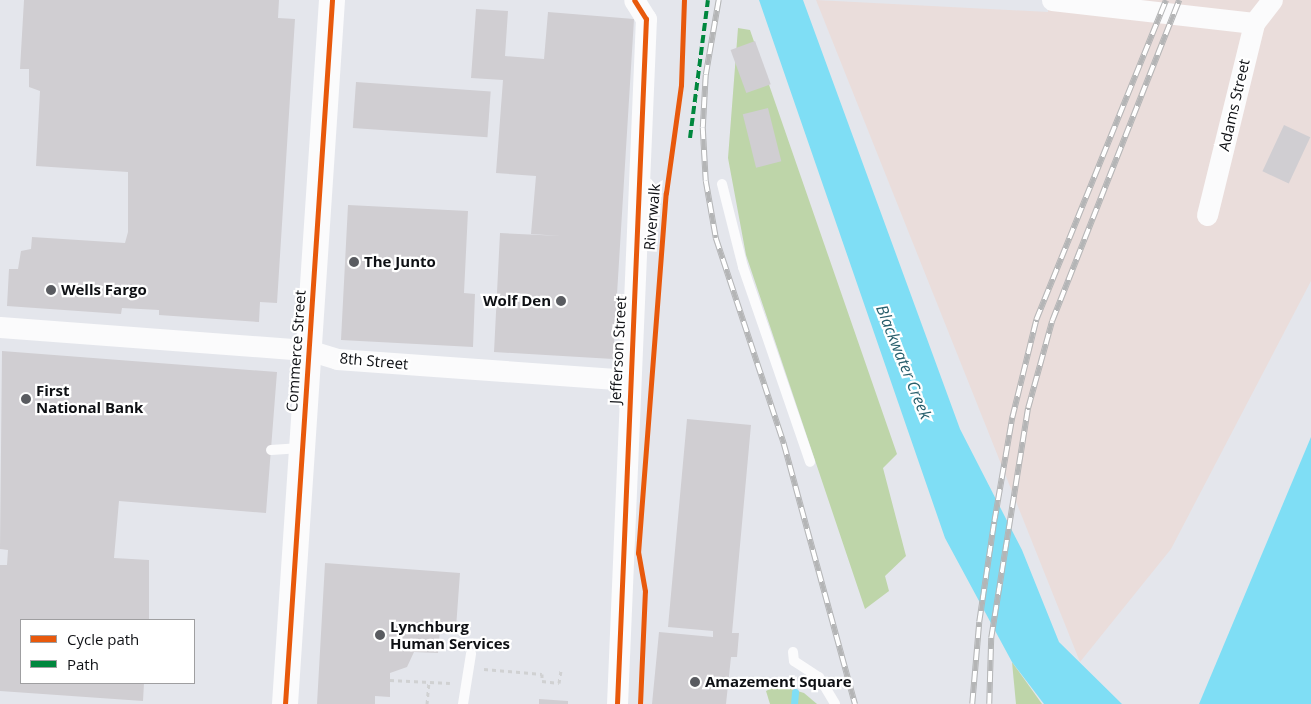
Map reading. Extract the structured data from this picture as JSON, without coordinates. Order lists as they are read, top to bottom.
{
  "streets": {
    "street": [
      "Adams Street",
      "Jefferson Street",
      "Commerce Street",
      "8th Street"
    ],
    "cycle path": ["Riverwalk"]
  },
  "crossings": [
    ["Jefferson Street", "8th Street"],
    ["Commerce Street", "8th Street"]
  ],
  "water": ["Blackwater Creek"],
  "places": [
    "The Junto",
    "Wells Fargo",
    "Wolf Den",
    "First National Bank",
    "Lynchburg Human Services",
    "Amazement Square"
  ],
  "legend": ["Cycle path", "Path"]
}
